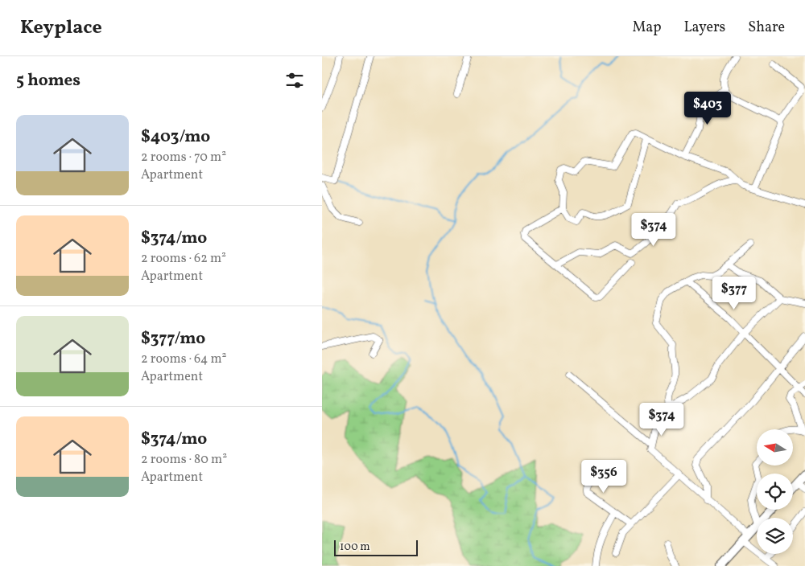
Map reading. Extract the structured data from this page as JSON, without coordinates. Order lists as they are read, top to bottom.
{
  "scale_bar": "100 m",
  "north": "left",
  "page": {
    "header": "Keyplace",
    "nav": ["Map", "Layers", "Share"],
    "heading": "5 homes",
    "price": [
      "$403",
      "$374",
      "$377",
      "$374",
      "$356"
    ],
    "list": [
      {
        "name": "$403/mo",
        "note": "2 rooms · 70 m² · Apartment"
      },
      {
        "name": "$374/mo",
        "note": "2 rooms · 62 m² · Apartment"
      },
      {
        "name": "$377/mo",
        "note": "2 rooms · 64 m² · Apartment"
      },
      {
        "name": "$374/mo",
        "note": "2 rooms · 80 m² · Apartment"
      }
    ],
    "scale": "100 m"
  }
}
